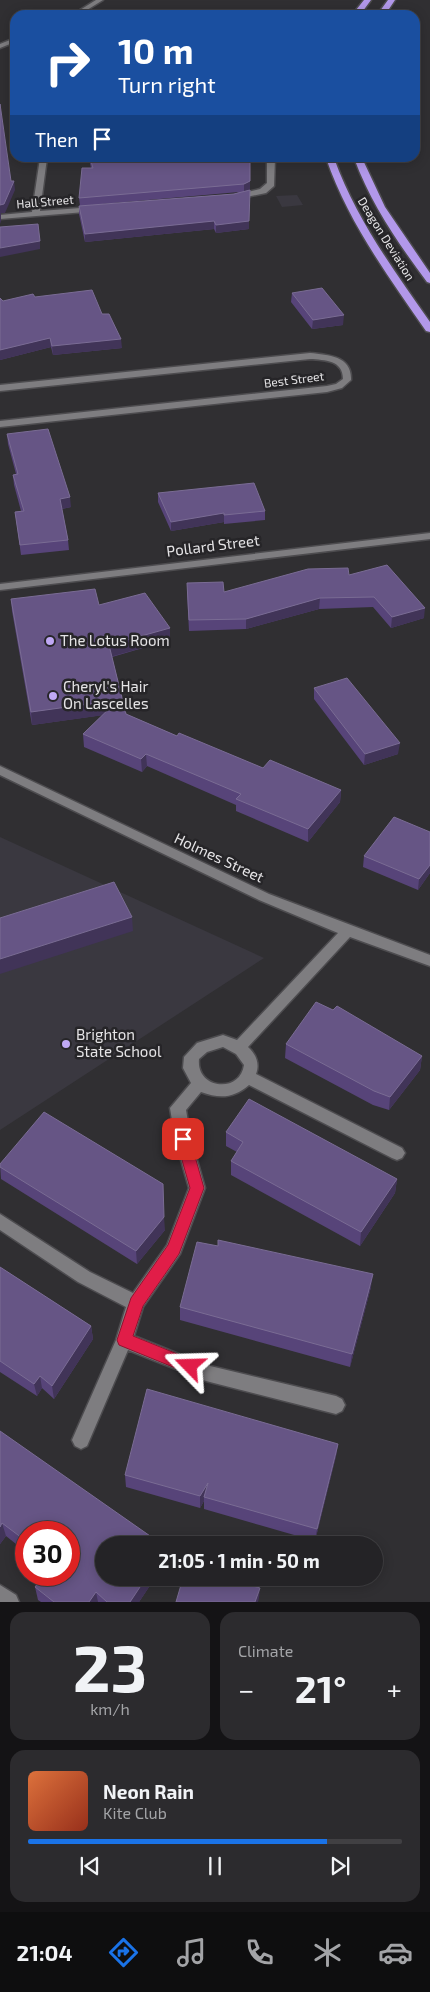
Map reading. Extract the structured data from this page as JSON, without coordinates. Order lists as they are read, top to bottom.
{
  "streets": {
    "highway": ["Deagon Deviation"],
    "street": [
      "Hall Street",
      "Best Street",
      "Pollard Street",
      "Holmes Street"
    ]
  },
  "places": ["The Lotus Room", "Cheryl's Hair On Lascelles", "Brighton State School"],
  "page": {
    "turn": ["10 m", "Turn right"],
    "then": "Then",
    "limit": "30",
    "trip": "21:05 · 1 min · 50 m",
    "tile": [
      ["23", "km/h"],
      "Climate"
    ],
    "heat": ["−", "21°", "+"],
    "song": ["Neon Rain", "Kite Club"],
    "tabs": "21:04"
  }
}
